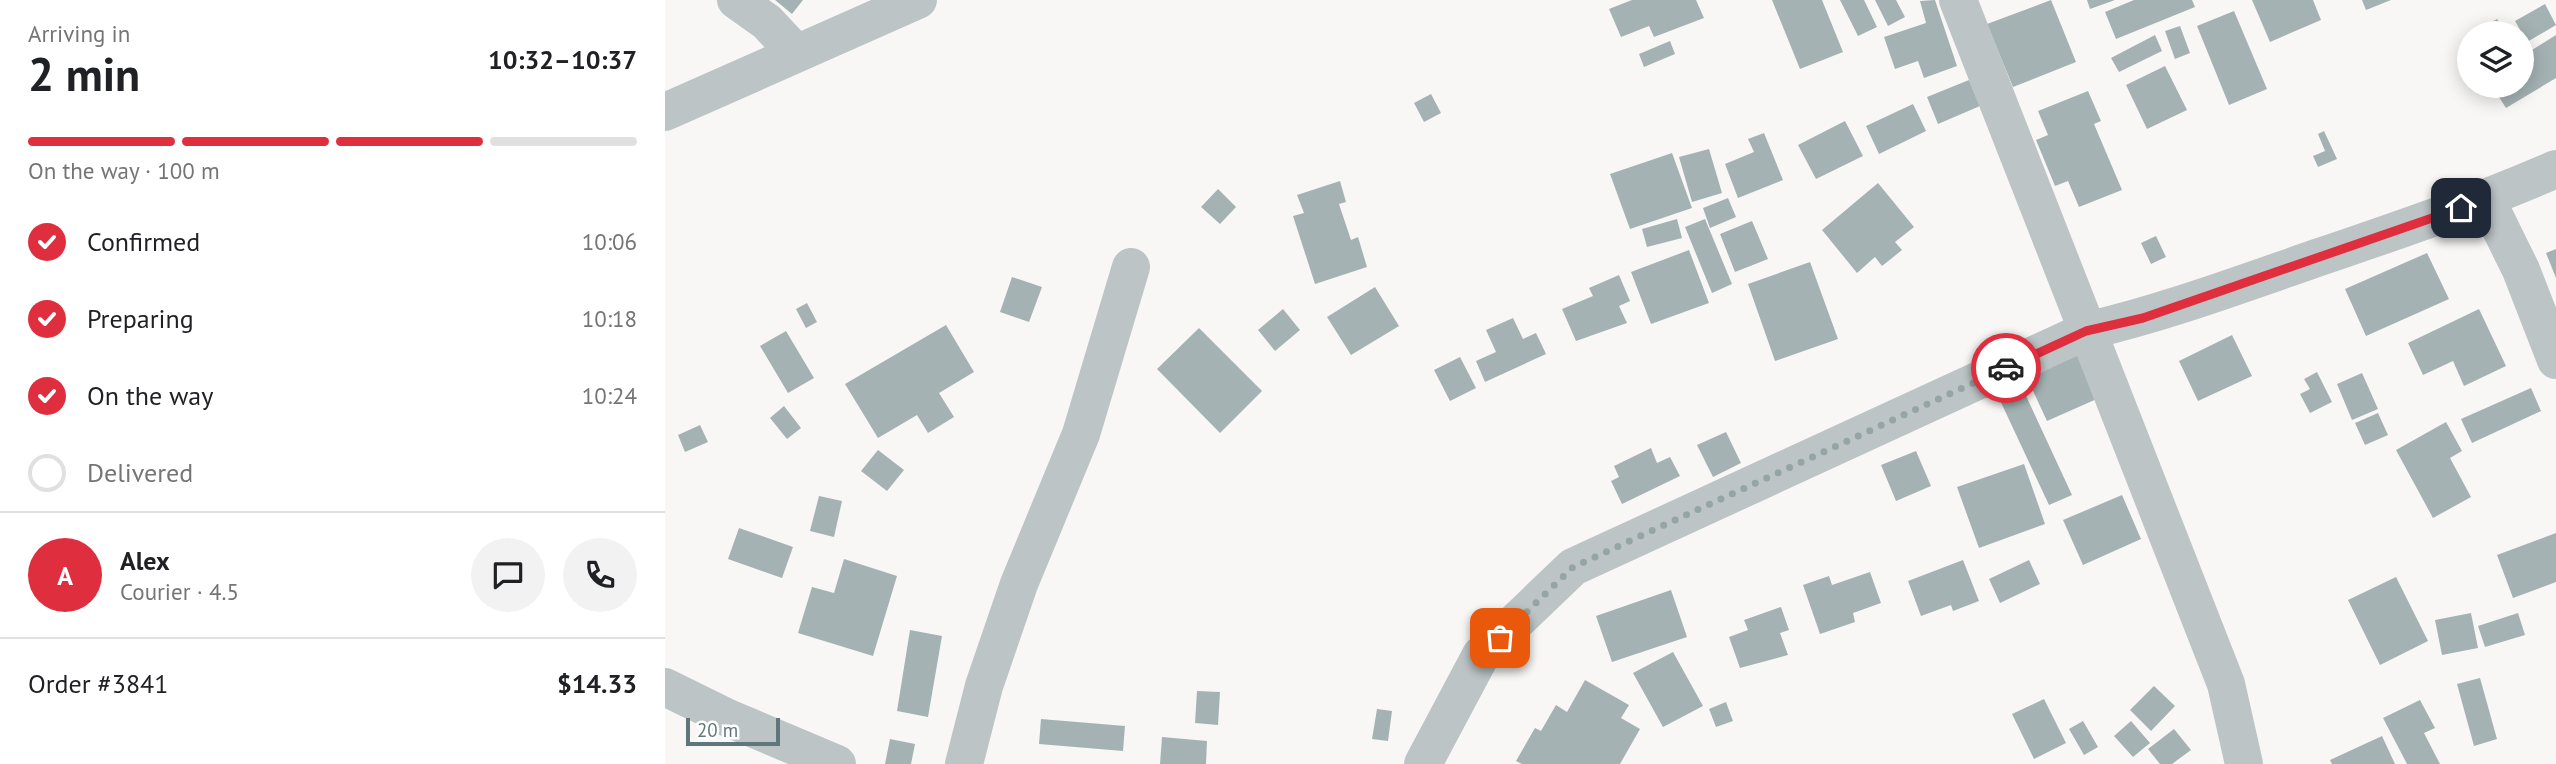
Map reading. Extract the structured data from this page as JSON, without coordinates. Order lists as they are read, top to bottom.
{
  "scale_bar": "20 m",
  "page": {
    "heading": ["2 min", "Arriving in", "10:32–10:37"],
    "panel": [
      "Alex",
      "Courier · 4.5",
      "Order #3841",
      "$14.33"
    ],
    "bar": "On the way · 100 m",
    "list": [
      ["Confirmed", "10:06"],
      ["Preparing", "10:18"],
      ["On the way", "10:24"],
      "Delivered"
    ],
    "round": "A",
    "scale": "20 m"
  }
}
